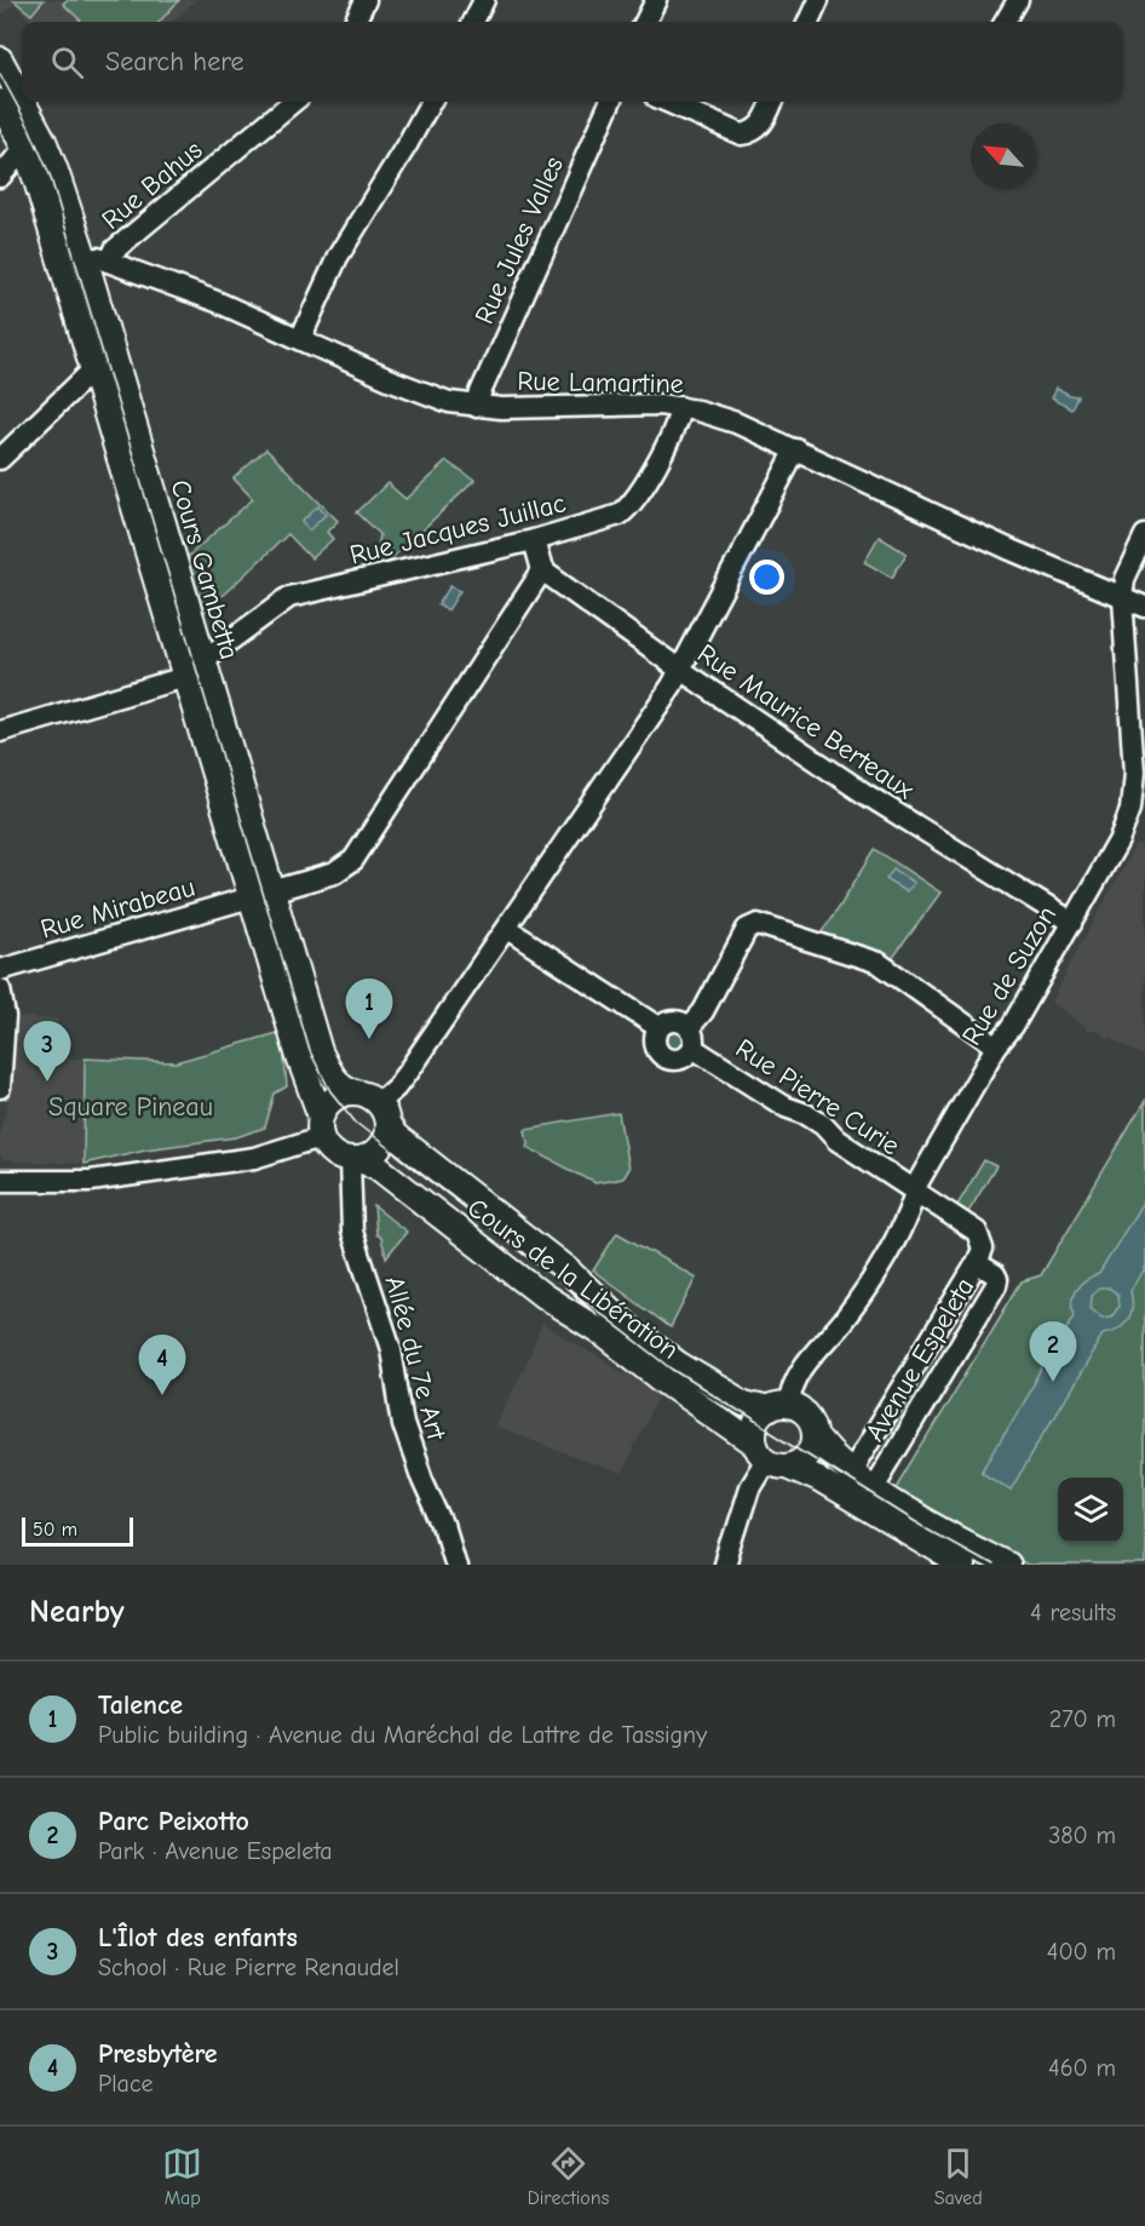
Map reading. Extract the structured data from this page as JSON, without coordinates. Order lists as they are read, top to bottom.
{
  "streets": {
    "main road": ["Cours Gambetta", "Cours de la Libération"],
    "street": [
      "Rue Bahus",
      "Rue Jules Valles",
      "Rue Lamartine",
      "Rue Jacques Juillac",
      "Rue Maurice Berteaux",
      "Rue Mirabeau",
      "Rue de Suzon",
      "Rue Pierre Curie",
      "Allée du 7e Art",
      "Avenue Espeleta"
    ]
  },
  "crossings": [
    ["Rue Bahus", "Rue Lamartine"],
    ["Rue Jules Valles", "Rue Lamartine"],
    ["Rue Lamartine", "Rue Jacques Juillac"],
    ["Rue Lamartine", "Cours Gambetta"],
    ["Rue Lamartine", "Rue de Suzon"],
    ["Rue Jacques Juillac", "Cours Gambetta"],
    ["Cours Gambetta", "Rue Mirabeau"],
    ["Cours Gambetta", "Cours de la Libération"],
    ["Cours Gambetta", "Allée du 7e Art"],
    ["Rue Maurice Berteaux", "Rue Mirabeau"],
    ["Rue Maurice Berteaux", "Rue de Suzon"],
    ["Rue de Suzon", "Rue Pierre Curie"],
    ["Rue de Suzon", "Cours de la Libération"],
    ["Rue de Suzon", "Avenue Espeleta"],
    ["Rue Pierre Curie", "Avenue Espeleta"],
    ["Cours de la Libération", "Allée du 7e Art"]
  ],
  "parks": ["Square Pineau"],
  "scale_bar": "50 m",
  "north": "top left",
  "page": {
    "search": "Search here",
    "pins": [
      "1",
      "3",
      "2",
      "4"
    ],
    "scale": "50 m",
    "heading": ["Nearby", "4 results"],
    "list": [
      {
        "mark": "1",
        "name": "Talence",
        "note": "Public building · Avenue du Maréchal de Lattre de Tassigny",
        "value": "270 m"
      },
      {
        "mark": "2",
        "name": "Parc Peixotto",
        "note": "Park · Avenue Espeleta",
        "value": "380 m"
      },
      {
        "mark": "3",
        "name": "L'Îlot des enfants",
        "note": "School · Rue Pierre Renaudel",
        "value": "400 m"
      },
      {
        "mark": "4",
        "name": "Presbytère",
        "note": "Place",
        "value": "460 m"
      }
    ],
    "nav": ["Map", "Directions", "Saved"]
  }
}
